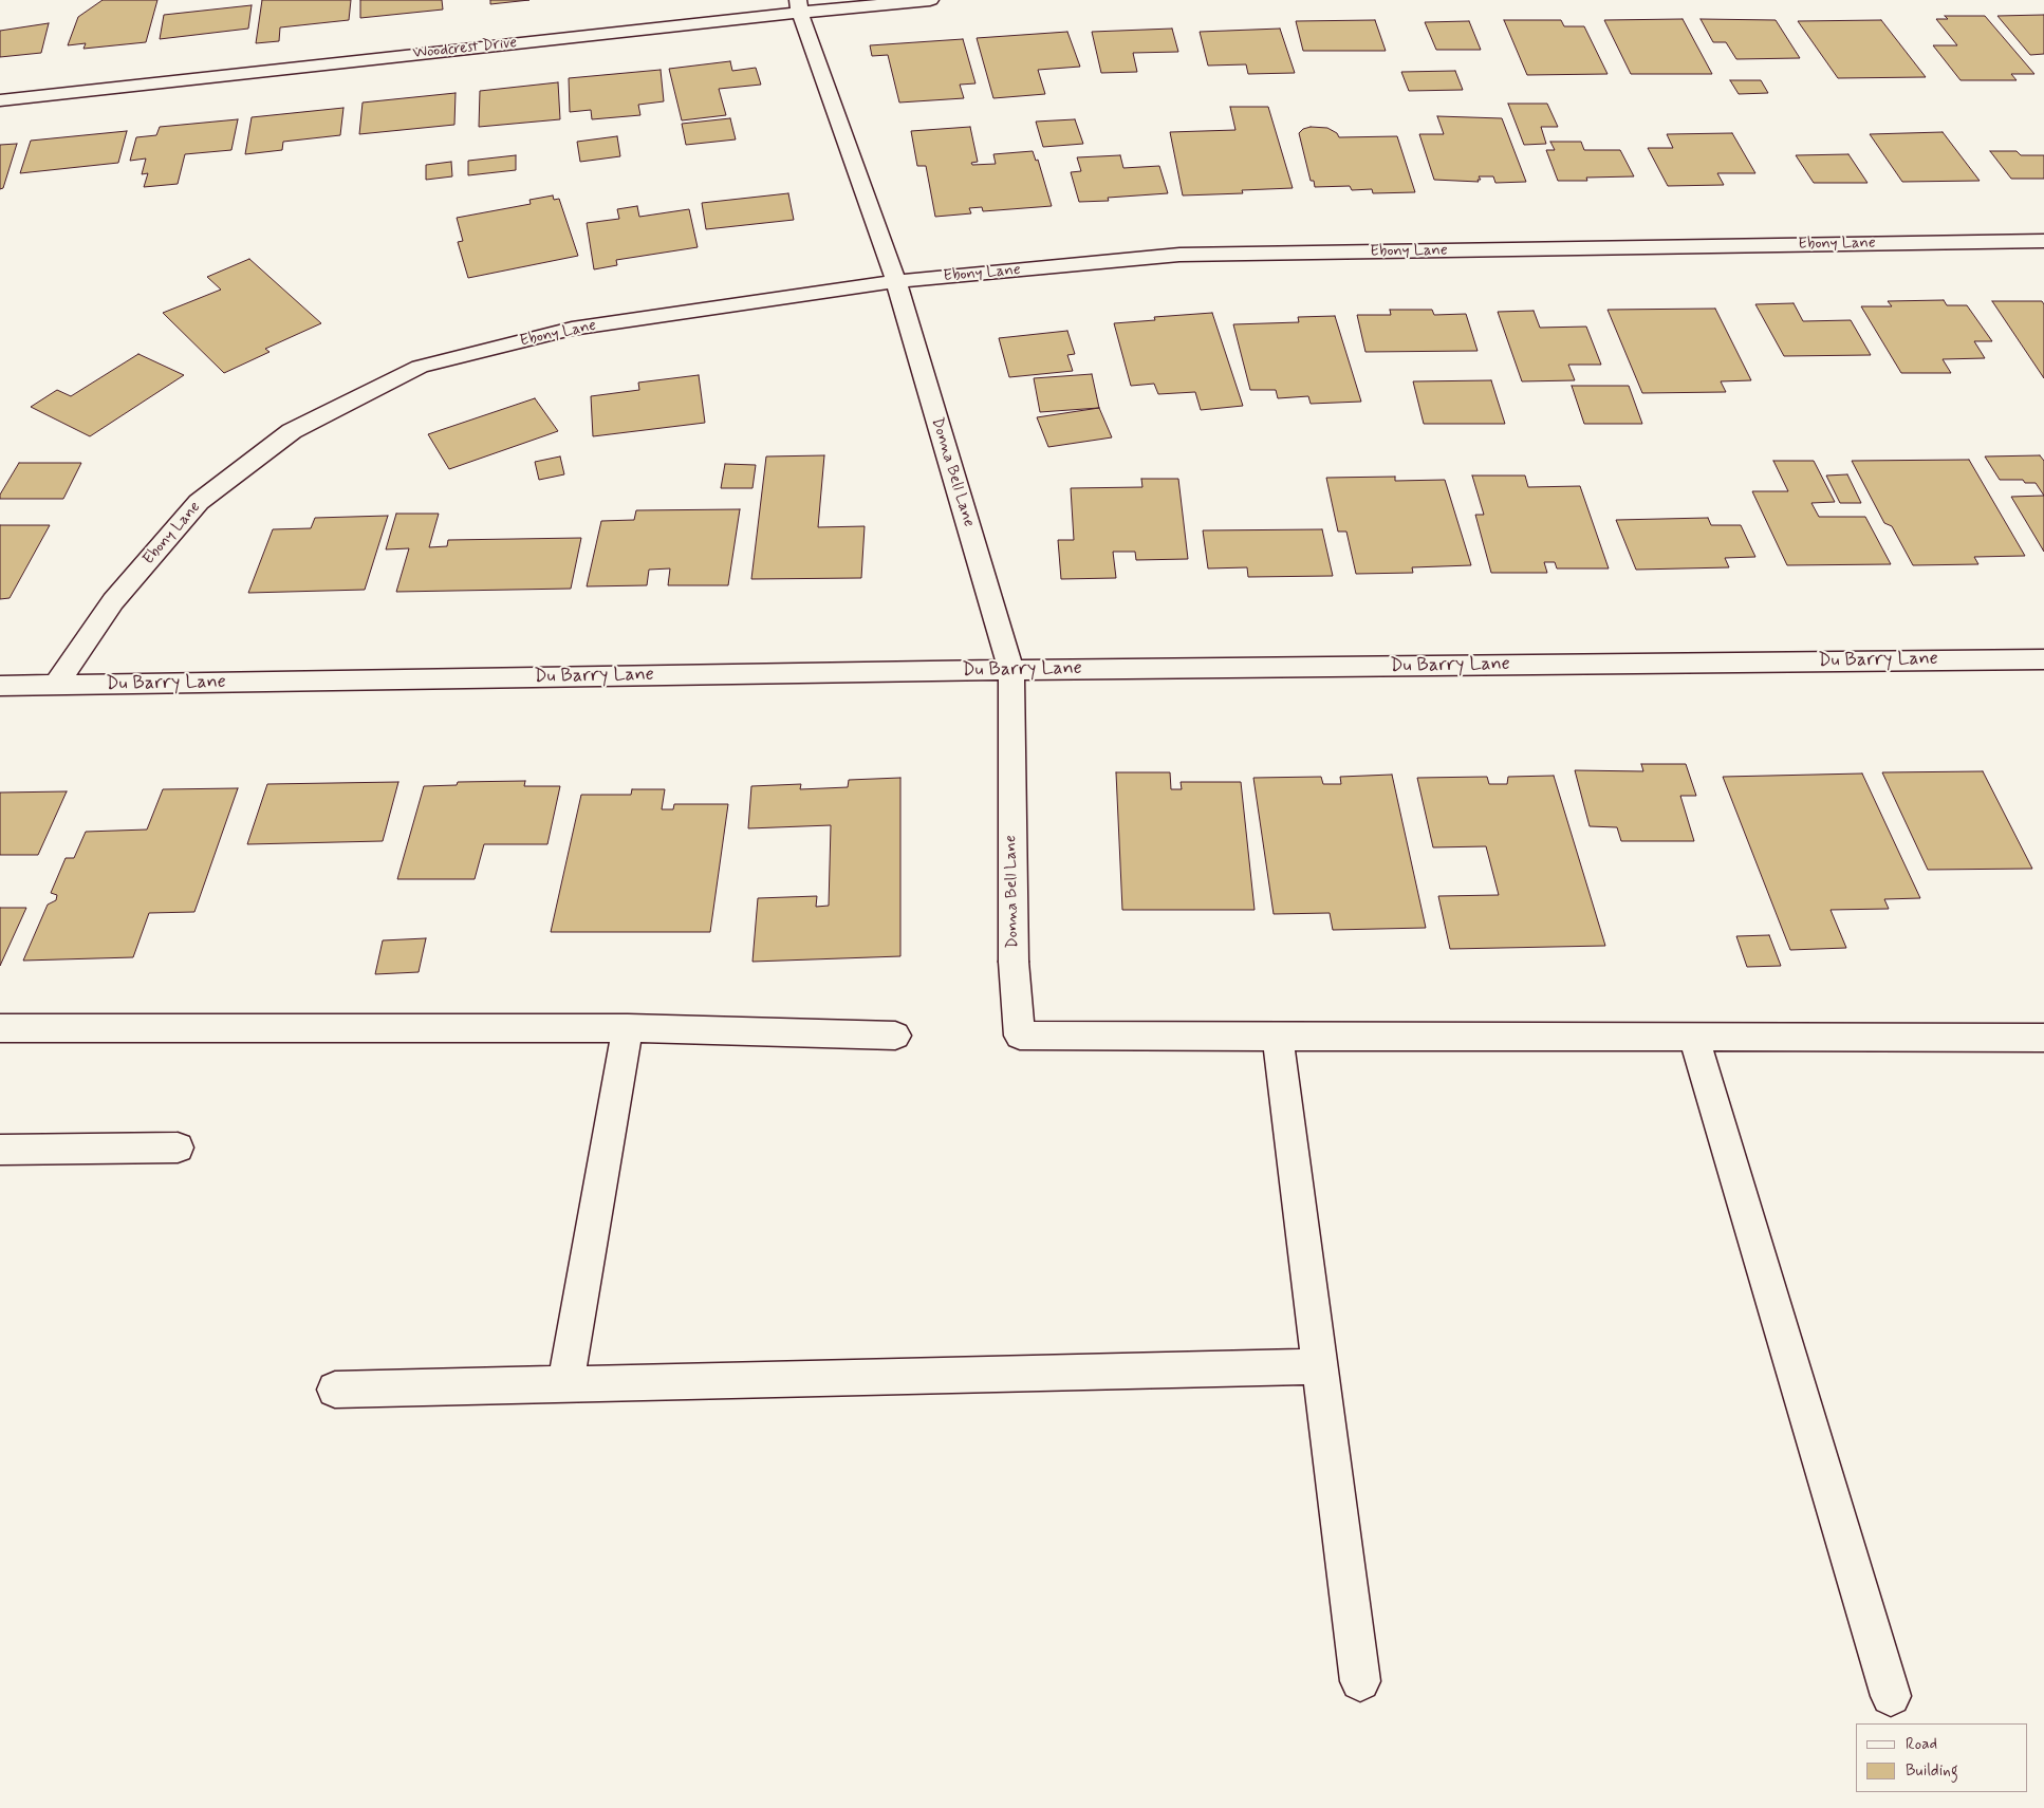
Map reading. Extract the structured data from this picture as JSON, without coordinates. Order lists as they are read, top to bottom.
{
  "streets": {
    "street": [
      "Woodcrest Drive",
      "Ebony Lane",
      "Donna Bell Lane",
      "Du Barry Lane"
    ]
  },
  "crossings": [
    ["Woodcrest Drive", "Donna Bell Lane"],
    ["Ebony Lane", "Donna Bell Lane"],
    ["Ebony Lane", "Du Barry Lane"],
    ["Donna Bell Lane", "Du Barry Lane"]
  ],
  "legend": ["Road", "Building"]
}
